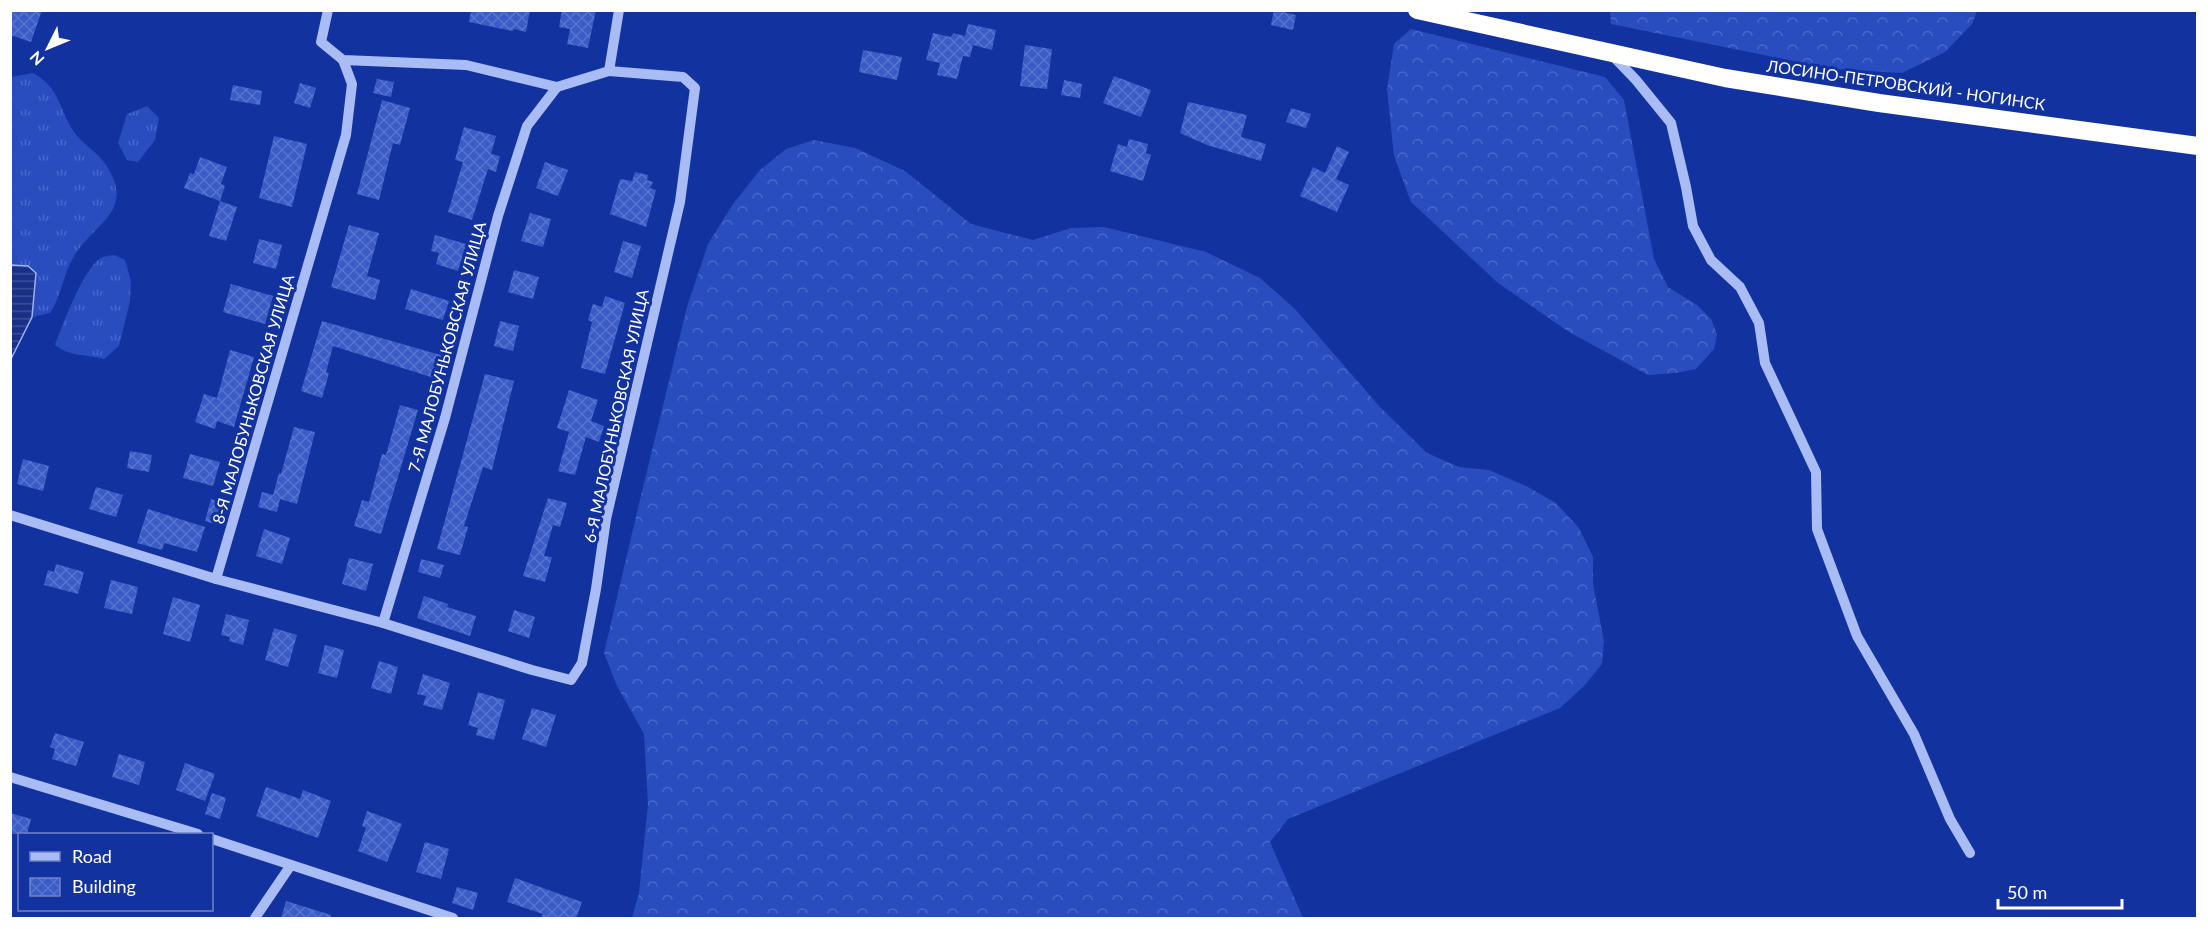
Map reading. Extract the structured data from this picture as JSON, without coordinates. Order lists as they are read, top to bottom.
{
  "streets": {
    "highway": ["ЛОСИНО-ПЕТРОВСКИЙ - НОГИНСК"],
    "street": ["7-Я МАЛОБУНЬКОВСКАЯ УЛИЦА", "8-Я МАЛОБУНЬКОВСКАЯ УЛИЦА", "6-Я МАЛОБУНЬКОВСКАЯ УЛИЦА"]
  },
  "crossings": [
    ["7-Я МАЛОБУНЬКОВСКАЯ УЛИЦА", "6-Я МАЛОБУНЬКОВСКАЯ УЛИЦА"]
  ],
  "legend": ["Road", "Building"],
  "scale_bar": "50 m",
  "north": "bottom left"
}
